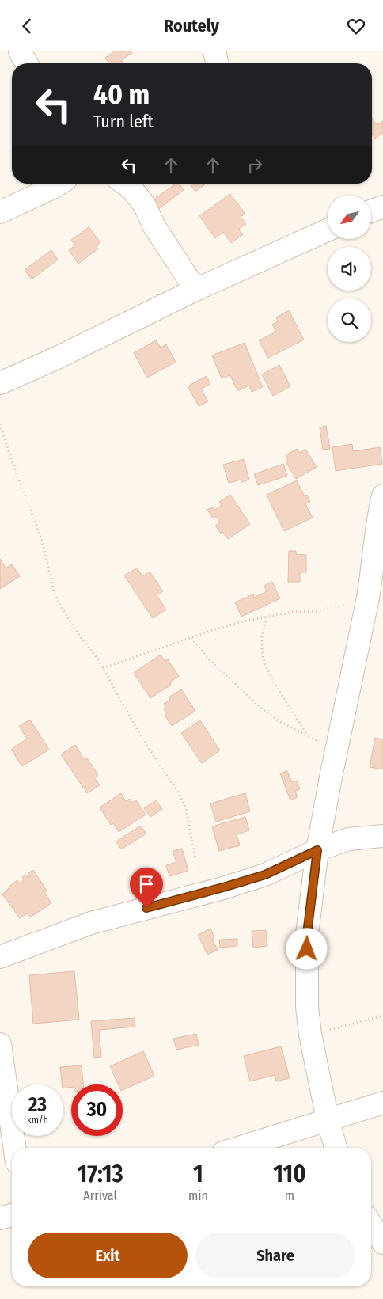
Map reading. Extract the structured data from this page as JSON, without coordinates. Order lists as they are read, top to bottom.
{
  "north": "bottom left",
  "page": {
    "header": "Routely",
    "turn": ["40 m", "Turn left"],
    "speed": "23 km/h",
    "limit": "30",
    "eta": [
      "17:13",
      "Arrival",
      "1",
      "min",
      "110",
      "m"
    ],
    "buttons": ["Exit", "Share"]
  }
}
